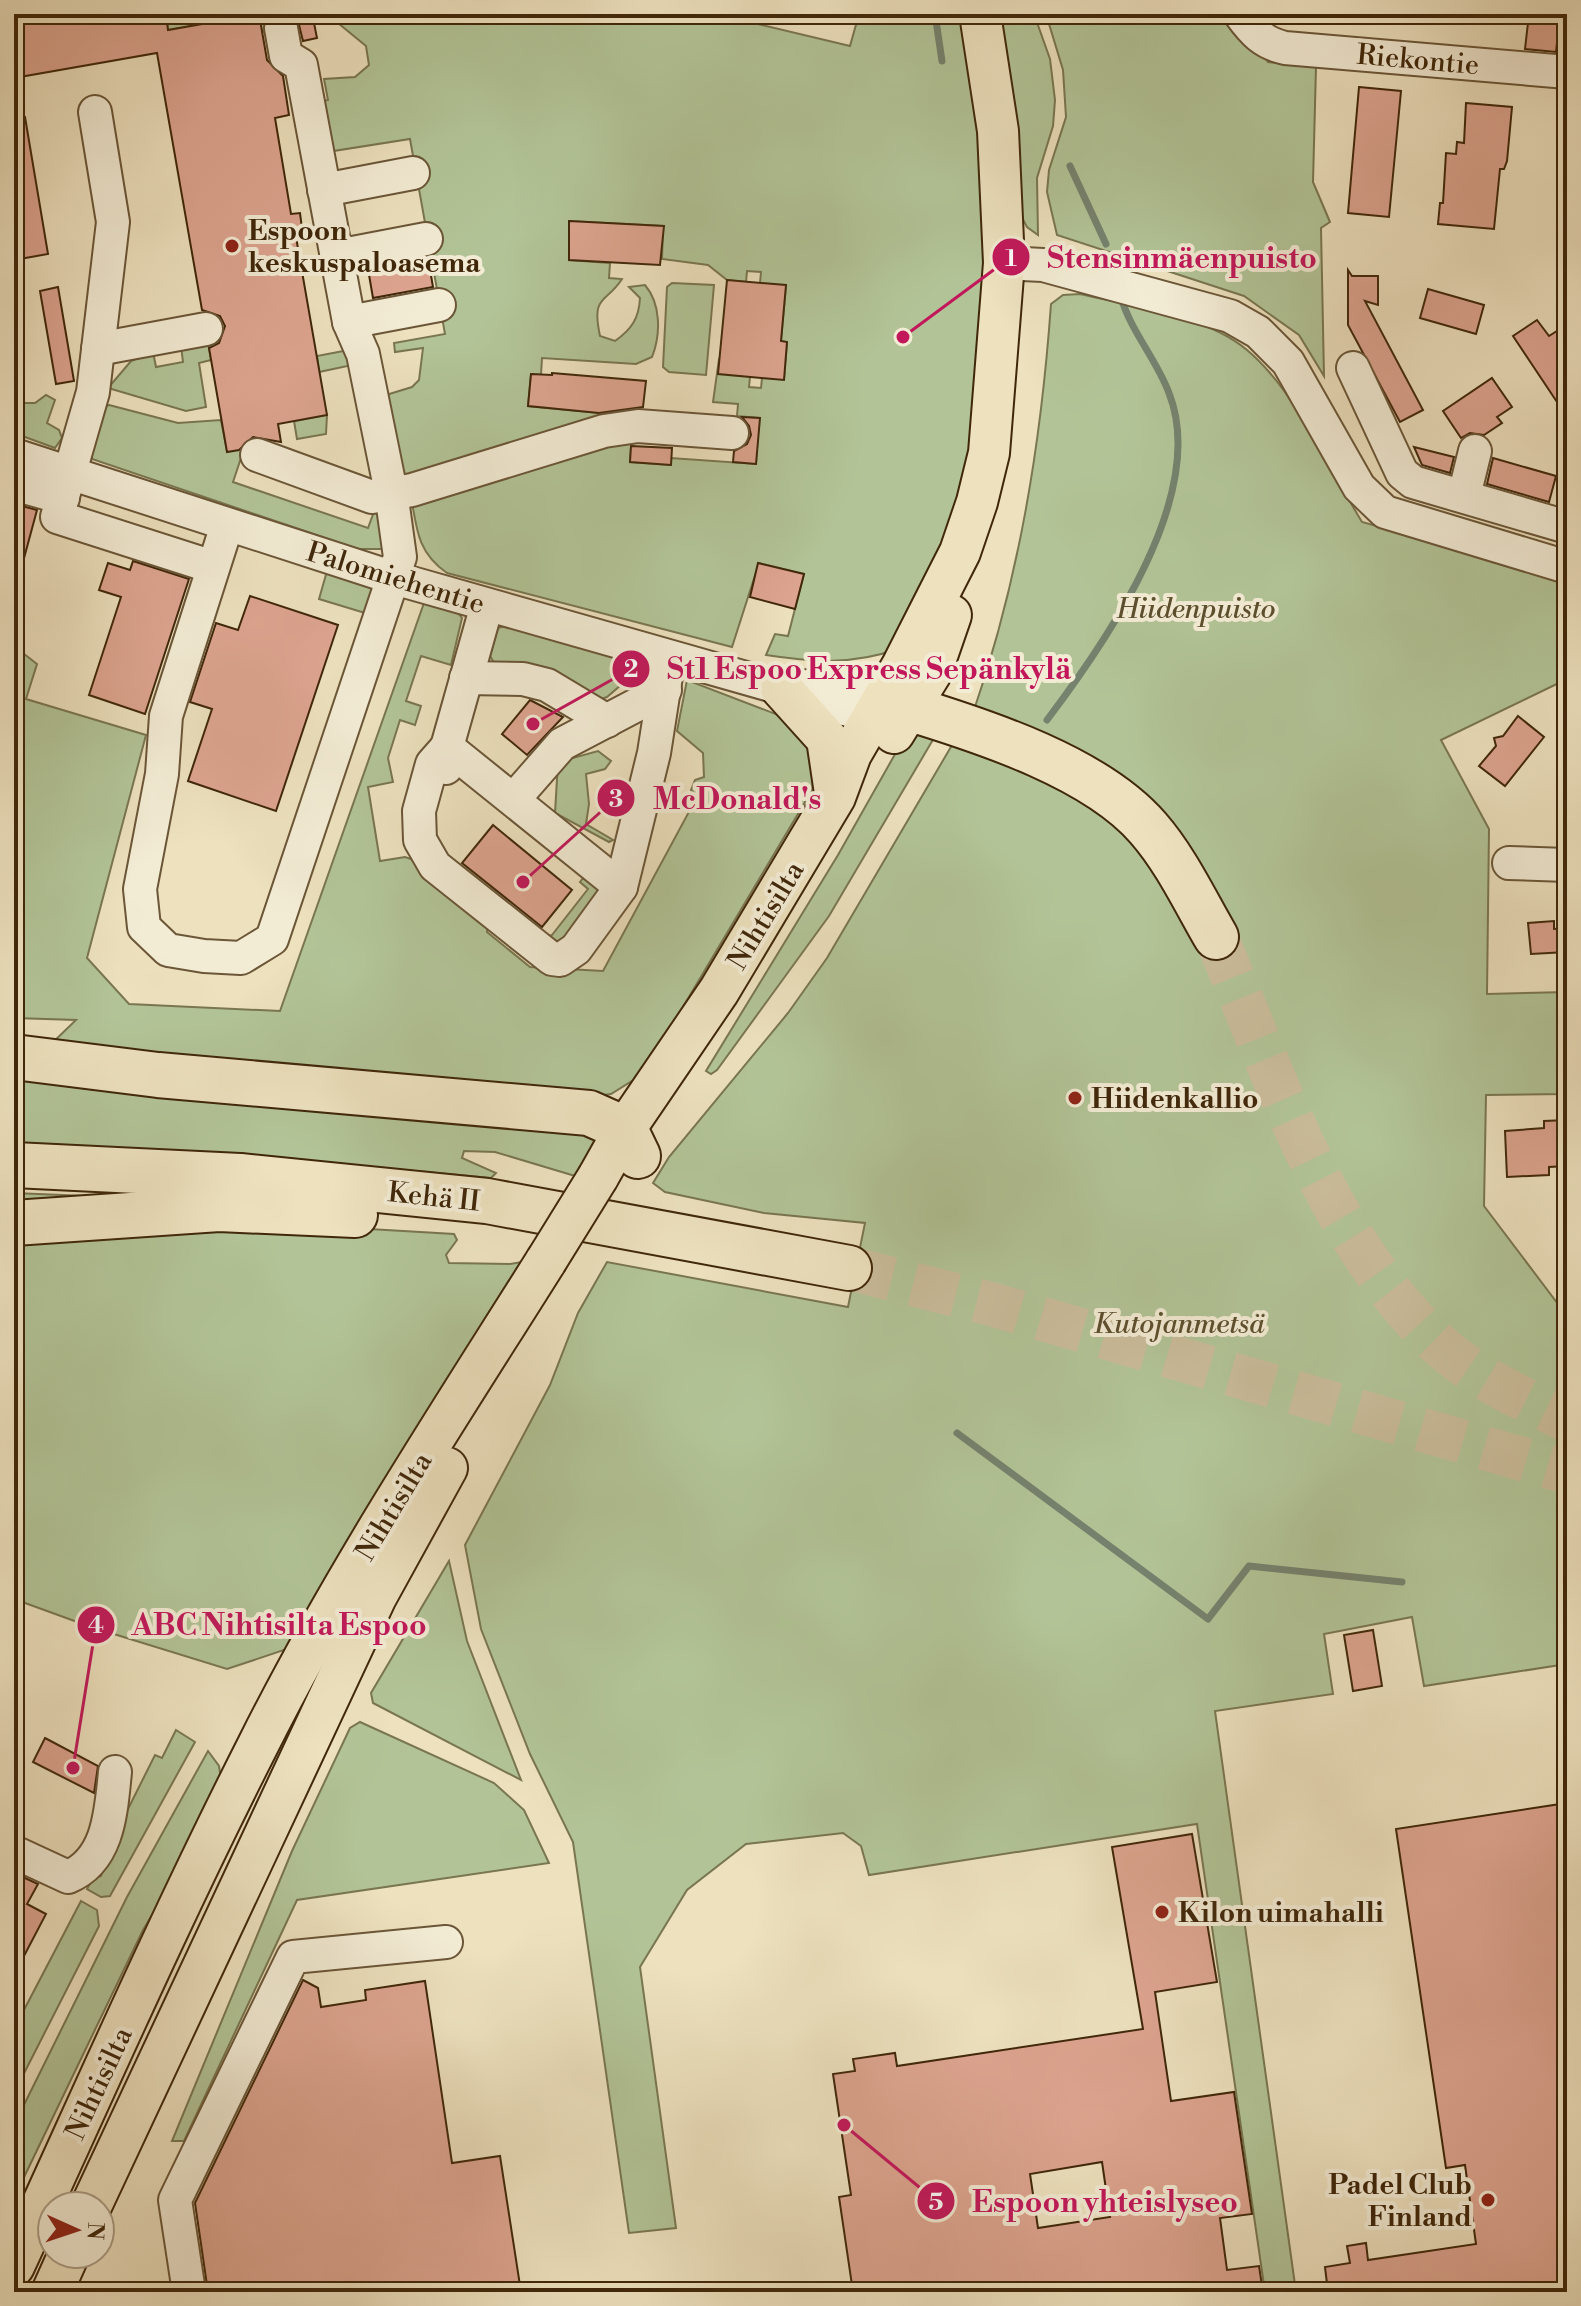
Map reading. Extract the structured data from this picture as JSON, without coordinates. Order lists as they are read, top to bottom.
{
  "streets": {
    "highway": ["Kehä II"],
    "main road": ["Nihtisilta"],
    "street": ["Riekontie", "Palomiehentie"]
  },
  "crossings": [
    ["Palomiehentie", "Nihtisilta"]
  ],
  "parks": ["Hiidenpuisto", "Kutojanmetsä"],
  "places": [
    "Espoon keskuspaloasema",
    "Stensinmäenpuisto",
    "St1 Espoo Express Sepänkylä",
    "McDonald's",
    "Hiidenkallio",
    "ABC Nihtisilta Espoo",
    "Kilon uimahalli",
    "Espoon yhteislyseo",
    "Padel Club Finland"
  ],
  "north": "right"
}
